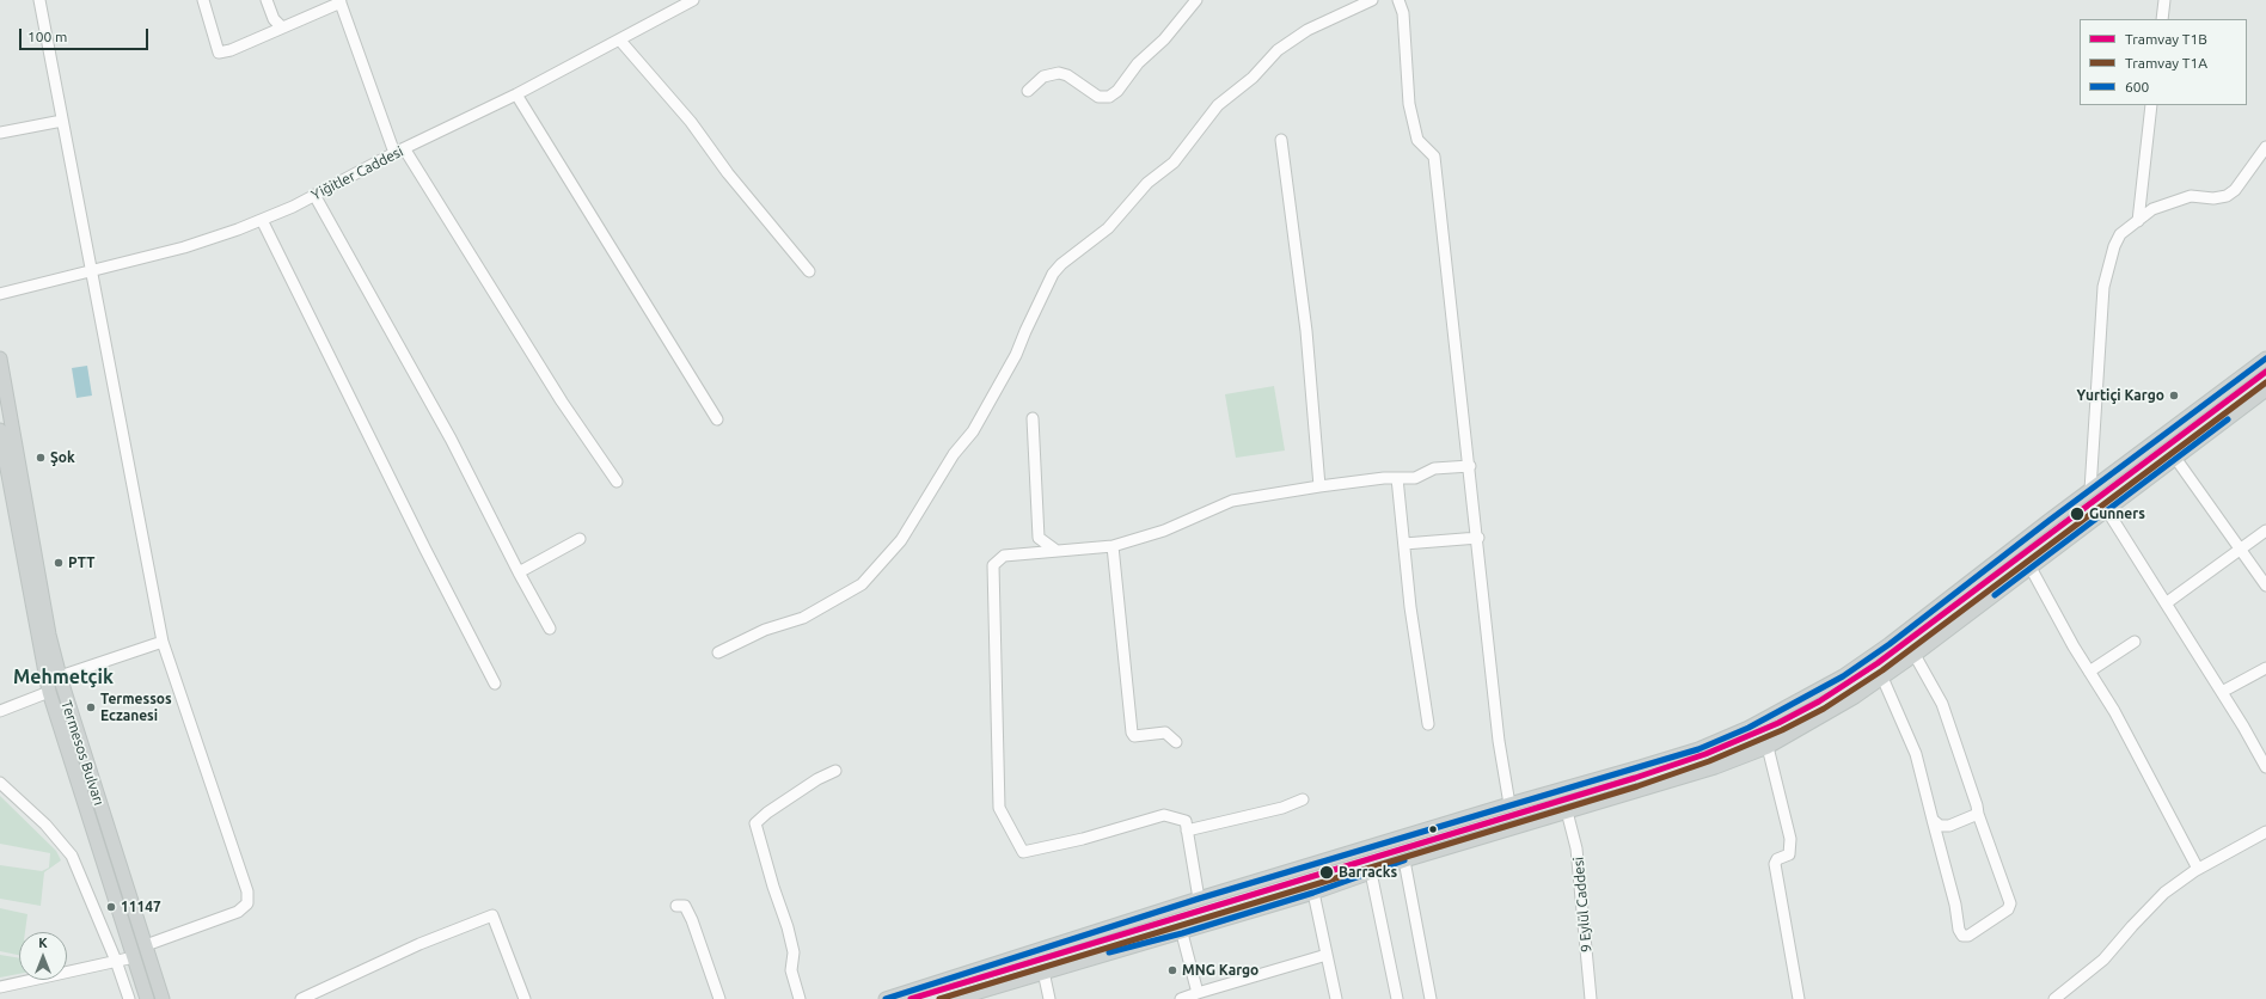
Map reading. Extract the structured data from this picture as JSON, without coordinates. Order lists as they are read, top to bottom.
{
  "streets": {
    "main road": ["Termesos Bulvarı"],
    "street": ["Yiğitler Caddesi", "9 Eylül Caddesi"]
  },
  "districts": ["Mehmetçik"],
  "places": [
    "Yurtiçi Kargo",
    "Şok",
    "Gunners",
    "PTT",
    "Termessos Eczanesi",
    "Barracks",
    "11147",
    "MNG Kargo"
  ],
  "lines": ["transit line 600", "tram line T1B", "tram line T1A"],
  "legend": ["Tramvay T1B", "Tramvay T1A", "600"],
  "scale_bar": "100 m",
  "north": "top"
}
